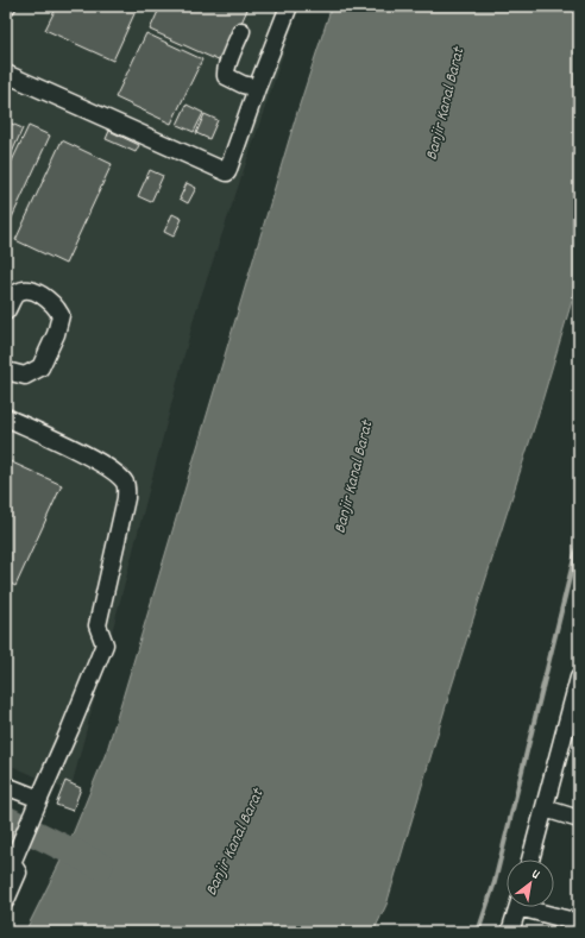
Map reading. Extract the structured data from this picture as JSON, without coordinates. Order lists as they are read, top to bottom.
{
  "water": ["Banjir Kanal Barat"],
  "north": "top right"
}
